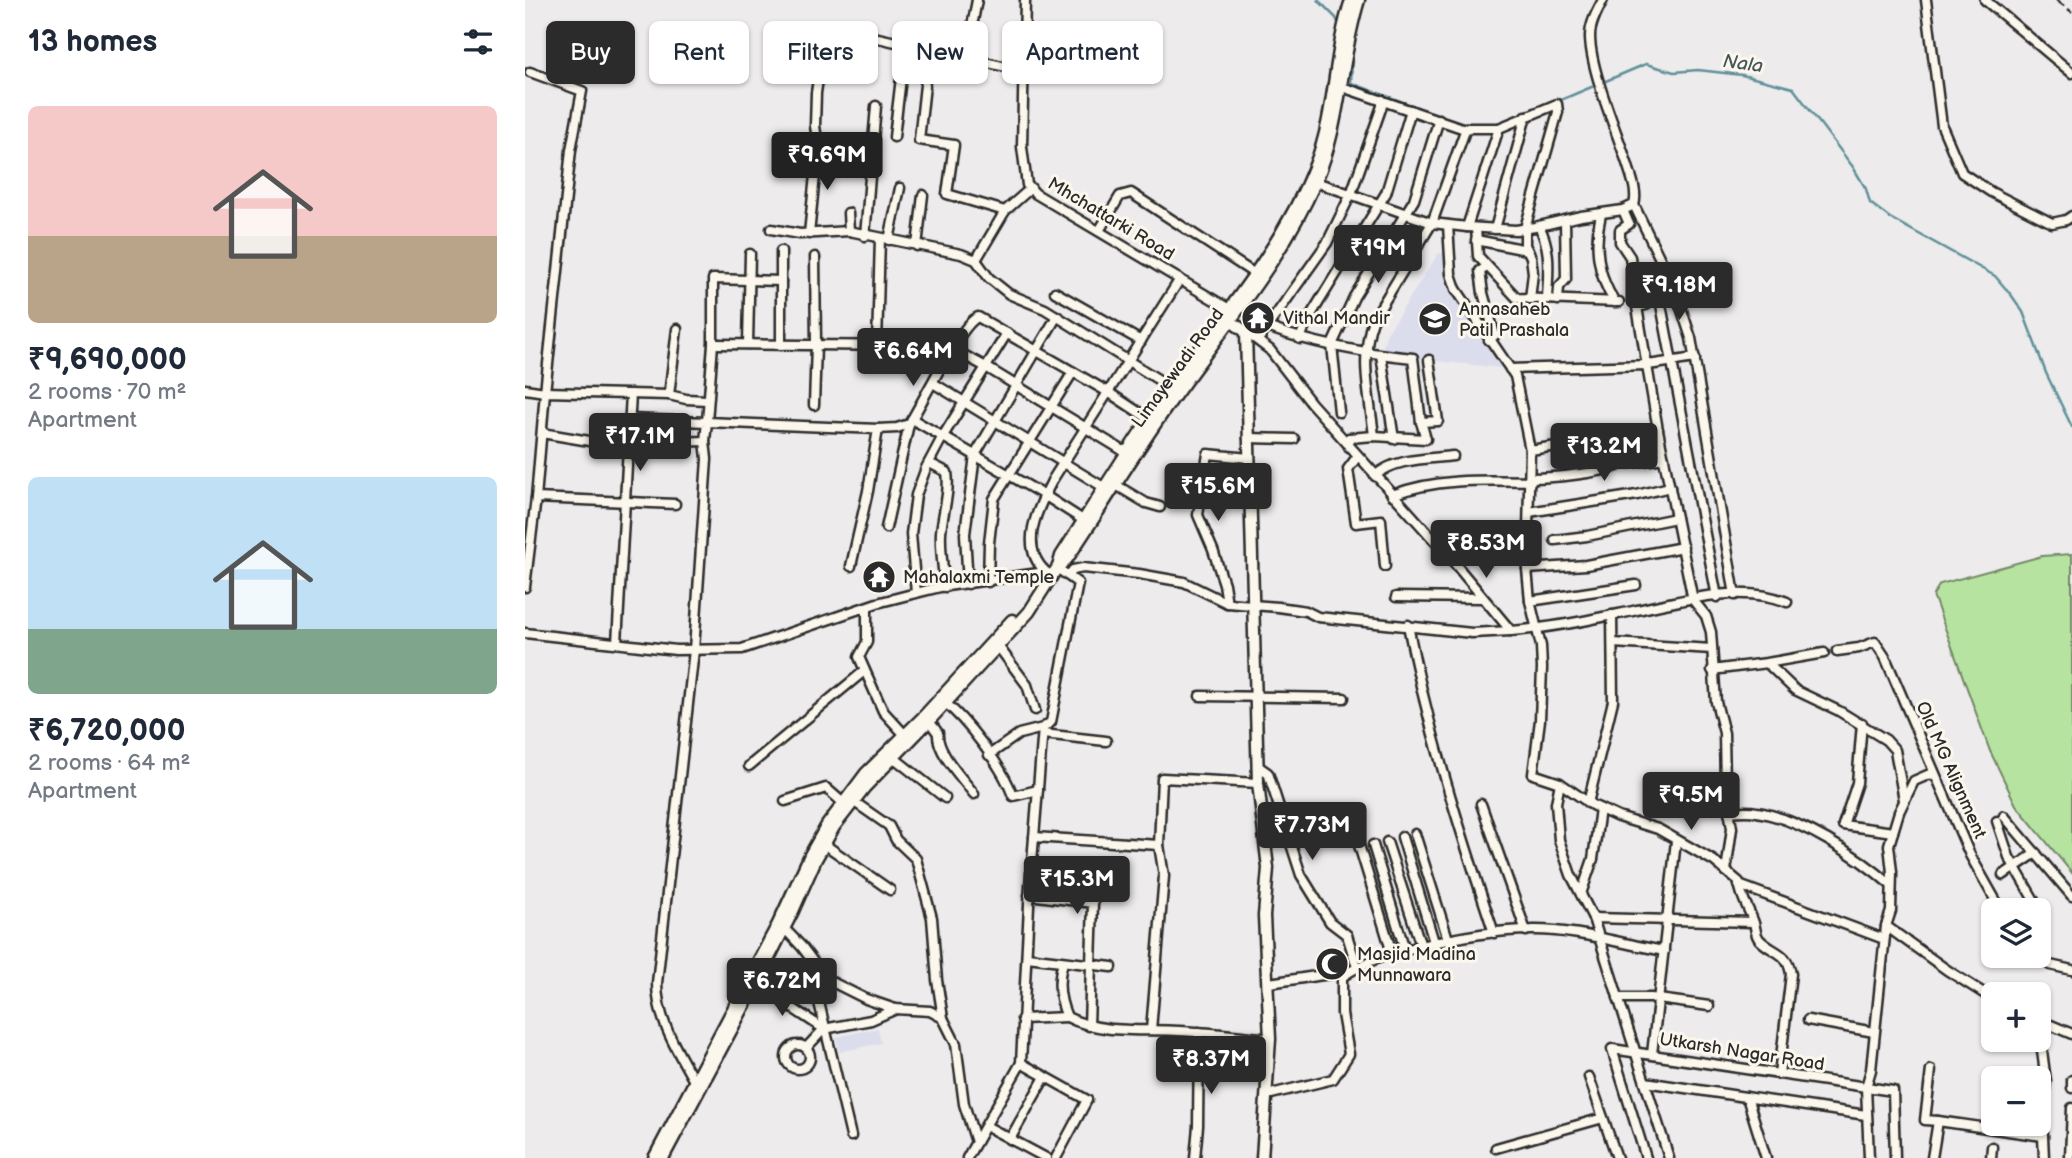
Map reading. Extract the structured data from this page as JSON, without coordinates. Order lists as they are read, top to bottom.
{
  "streets": {
    "street": [
      "Mhchattarki Road",
      "Limayewadi Road",
      "Old MG Alignment",
      "Utkarsh Nagar Road"
    ]
  },
  "crossings": [
    ["Mhchattarki Road", "Limayewadi Road"]
  ],
  "water": ["Nala"],
  "places": {
    "temple": ["Vithal Mandir", "Mahalaxmi Temple"],
    "school or university": ["Annasaheb Patil Prashala"],
    "mosque": ["Masjid Madina Munnawara"]
  },
  "page": {
    "heading": "13 homes",
    "chip": [
      "Buy",
      "Rent",
      "Filters",
      "New",
      "Apartment"
    ],
    "list": [
      {
        "name": "₹9,690,000",
        "note": "2 rooms · 70 m² · Apartment"
      },
      {
        "name": "₹6,720,000",
        "note": "2 rooms · 64 m² · Apartment"
      }
    ],
    "price": [
      "₹9.69M",
      "₹19M",
      "₹9.18M",
      "₹6.64M",
      "₹17.1M",
      "₹13.2M",
      "₹15.6M",
      "₹8.53M",
      "₹9.5M",
      "₹7.73M",
      "₹15.3M",
      "₹6.72M",
      "₹8.37M"
    ],
    "map_buttons": ["+", "−"]
  }
}
